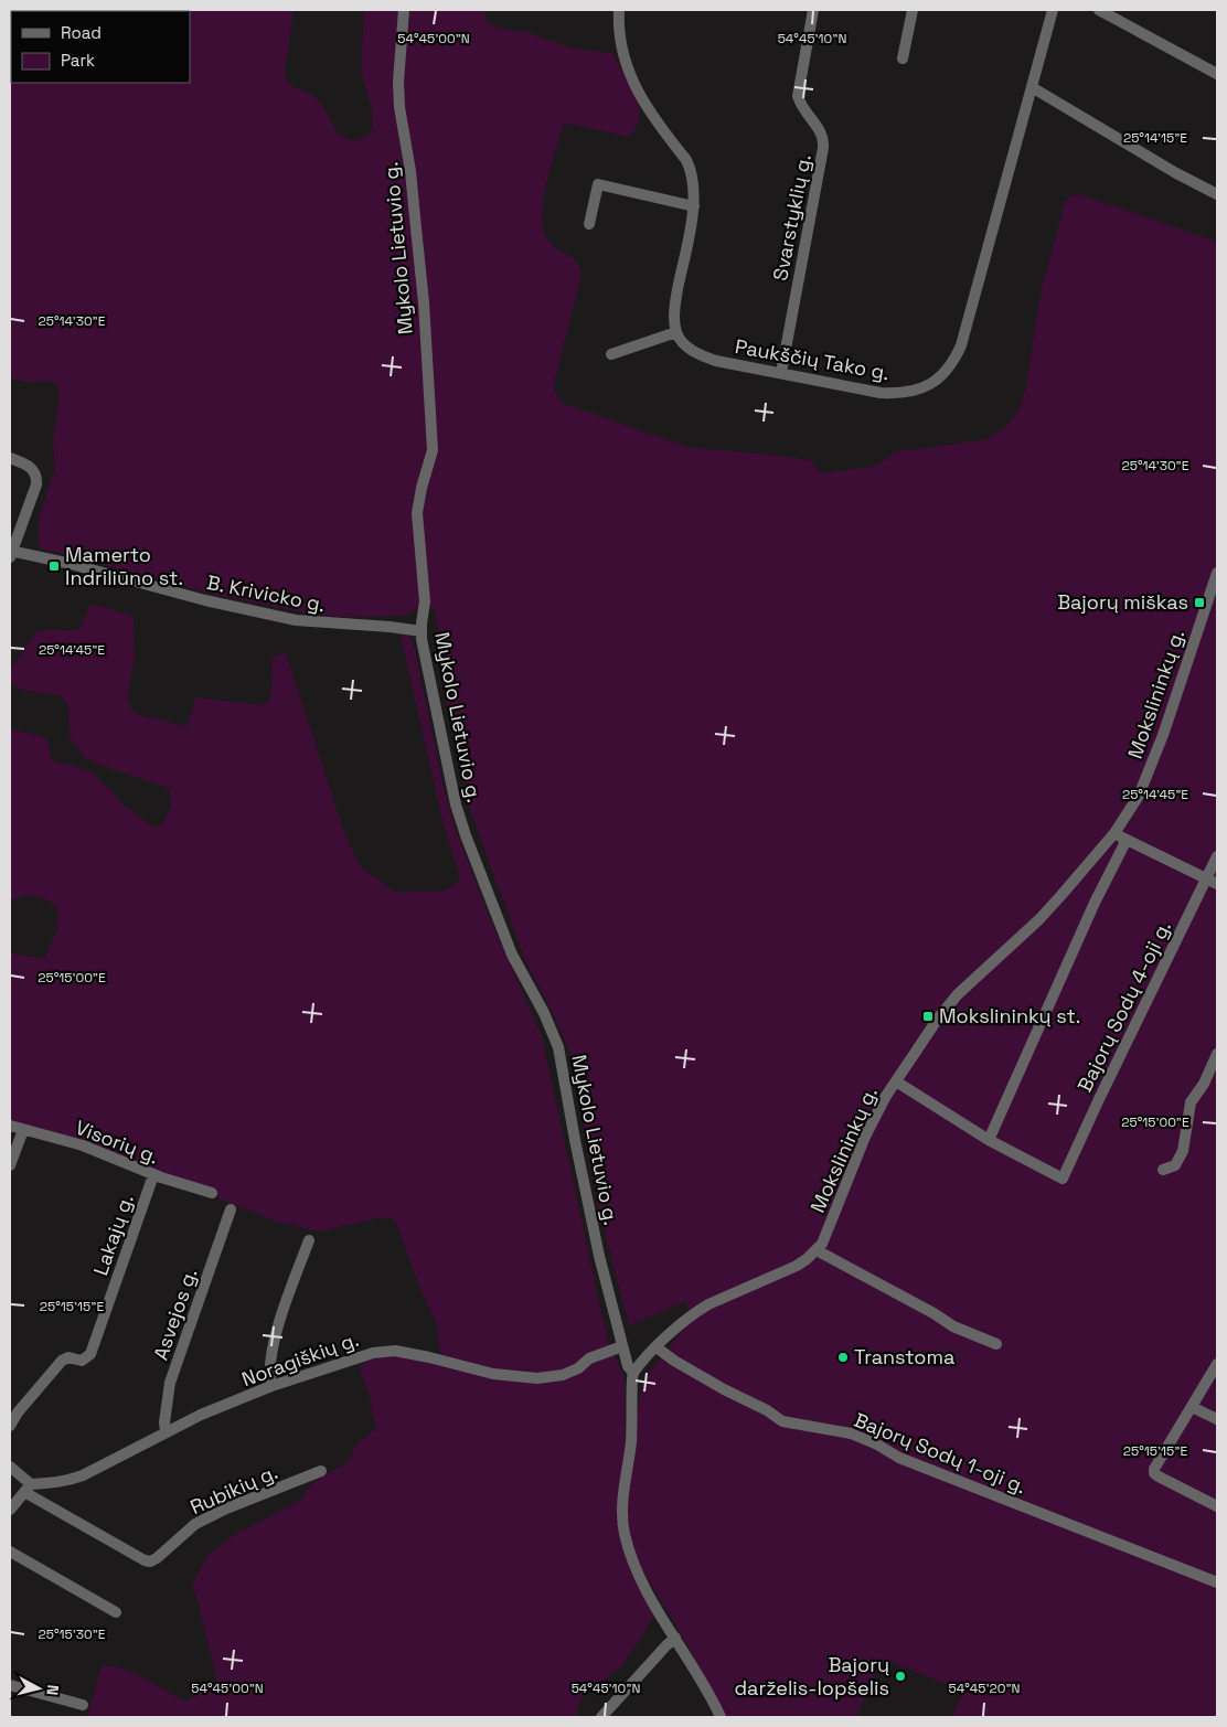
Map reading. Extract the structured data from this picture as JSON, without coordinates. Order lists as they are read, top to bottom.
{
  "streets": {
    "street": [
      "Svarstyklių g.",
      "Mykolo Lietuvio g.",
      "Paukščių Tako g.",
      "B. Krivicko g.",
      "Mokslininkų g.",
      "Bajorų Sodų 4-oji g.",
      "Visorių g.",
      "Lakajų g.",
      "Asvejos g.",
      "Noragiškių g.",
      "Bajorų Sodų 1-oji g.",
      "Rubikių g."
    ]
  },
  "crossings": [
    ["Svarstyklių g.", "Paukščių Tako g."],
    ["Mykolo Lietuvio g.", "B. Krivicko g."],
    ["Mykolo Lietuvio g.", "Mokslininkų g."],
    ["Mykolo Lietuvio g.", "Noragiškių g."],
    ["Mokslininkų g.", "Bajorų Sodų 4-oji g."],
    ["Mokslininkų g.", "Bajorų Sodų 1-oji g."],
    ["Visorių g.", "Lakajų g."],
    ["Asvejos g.", "Noragiškių g."],
    ["Noragiškių g.", "Rubikių g."]
  ],
  "places": {
    "transit": ["Mamerto Indriliūno st.", "Bajorų miškas", "Mokslininkų st."],
    "other": ["Transtoma", "Bajorų darželis-lopšelis"]
  },
  "legend": ["Road", "Park"],
  "north": "right",
  "coordinates": [
    "54°45'00\"N",
    "54°45'10\"N",
    "25°14'15\"E",
    "25°14'30\"E",
    "25°14'45\"E",
    "25°15'00\"E",
    "25°15'15\"E",
    "25°15'30\"E",
    "54°45'20\"N"
  ]
}
